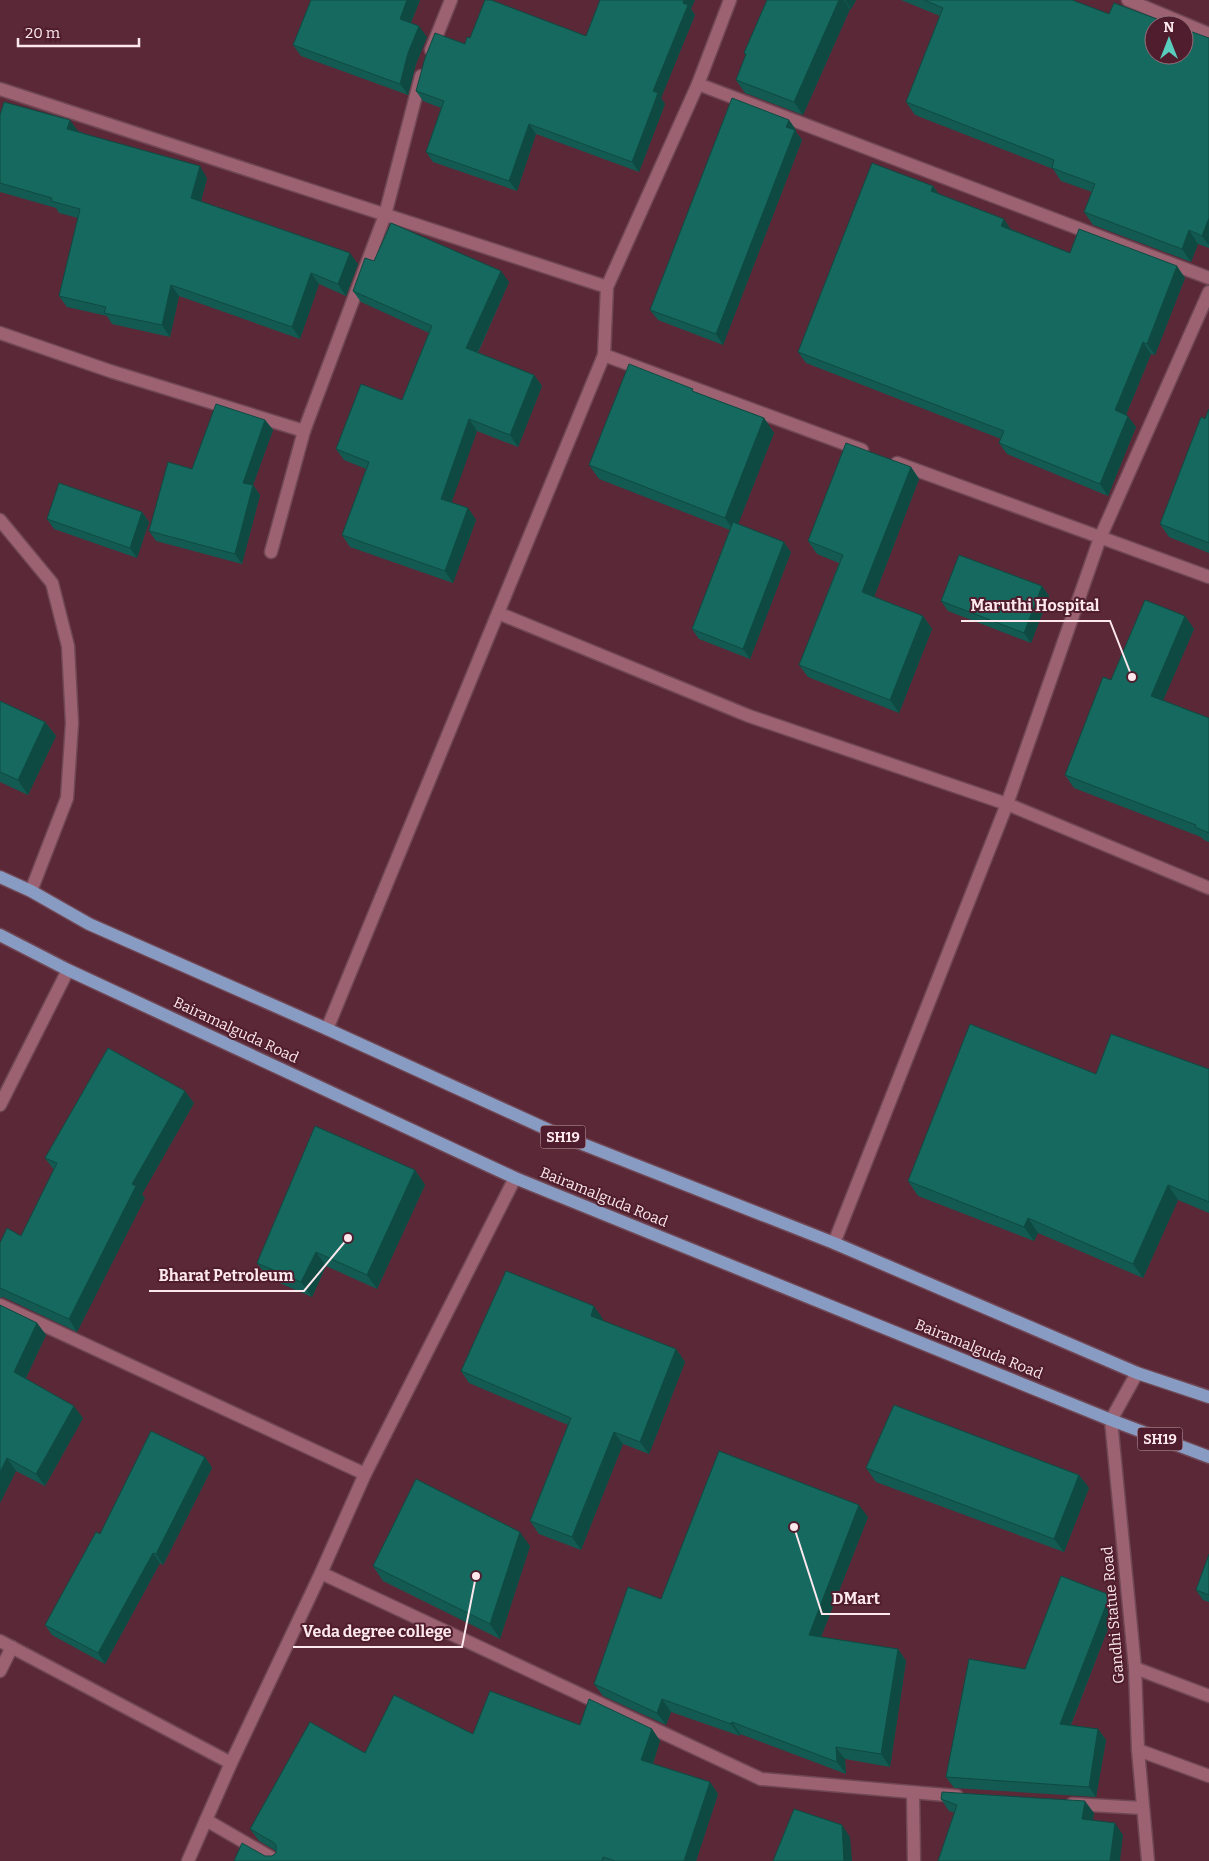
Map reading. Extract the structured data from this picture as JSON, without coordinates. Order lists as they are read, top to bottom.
{
  "streets": {
    "main road": ["Bairamalguda Road", "SH19"],
    "street": ["Gandhi Statue Road"]
  },
  "crossings": [
    ["Bairamalguda Road", "Gandhi Statue Road"]
  ],
  "places": [
    "Maruthi Hospital",
    "Bharat Petroleum",
    "DMart",
    "Veda degree college"
  ],
  "scale_bar": "20 m",
  "north": "top"
}
